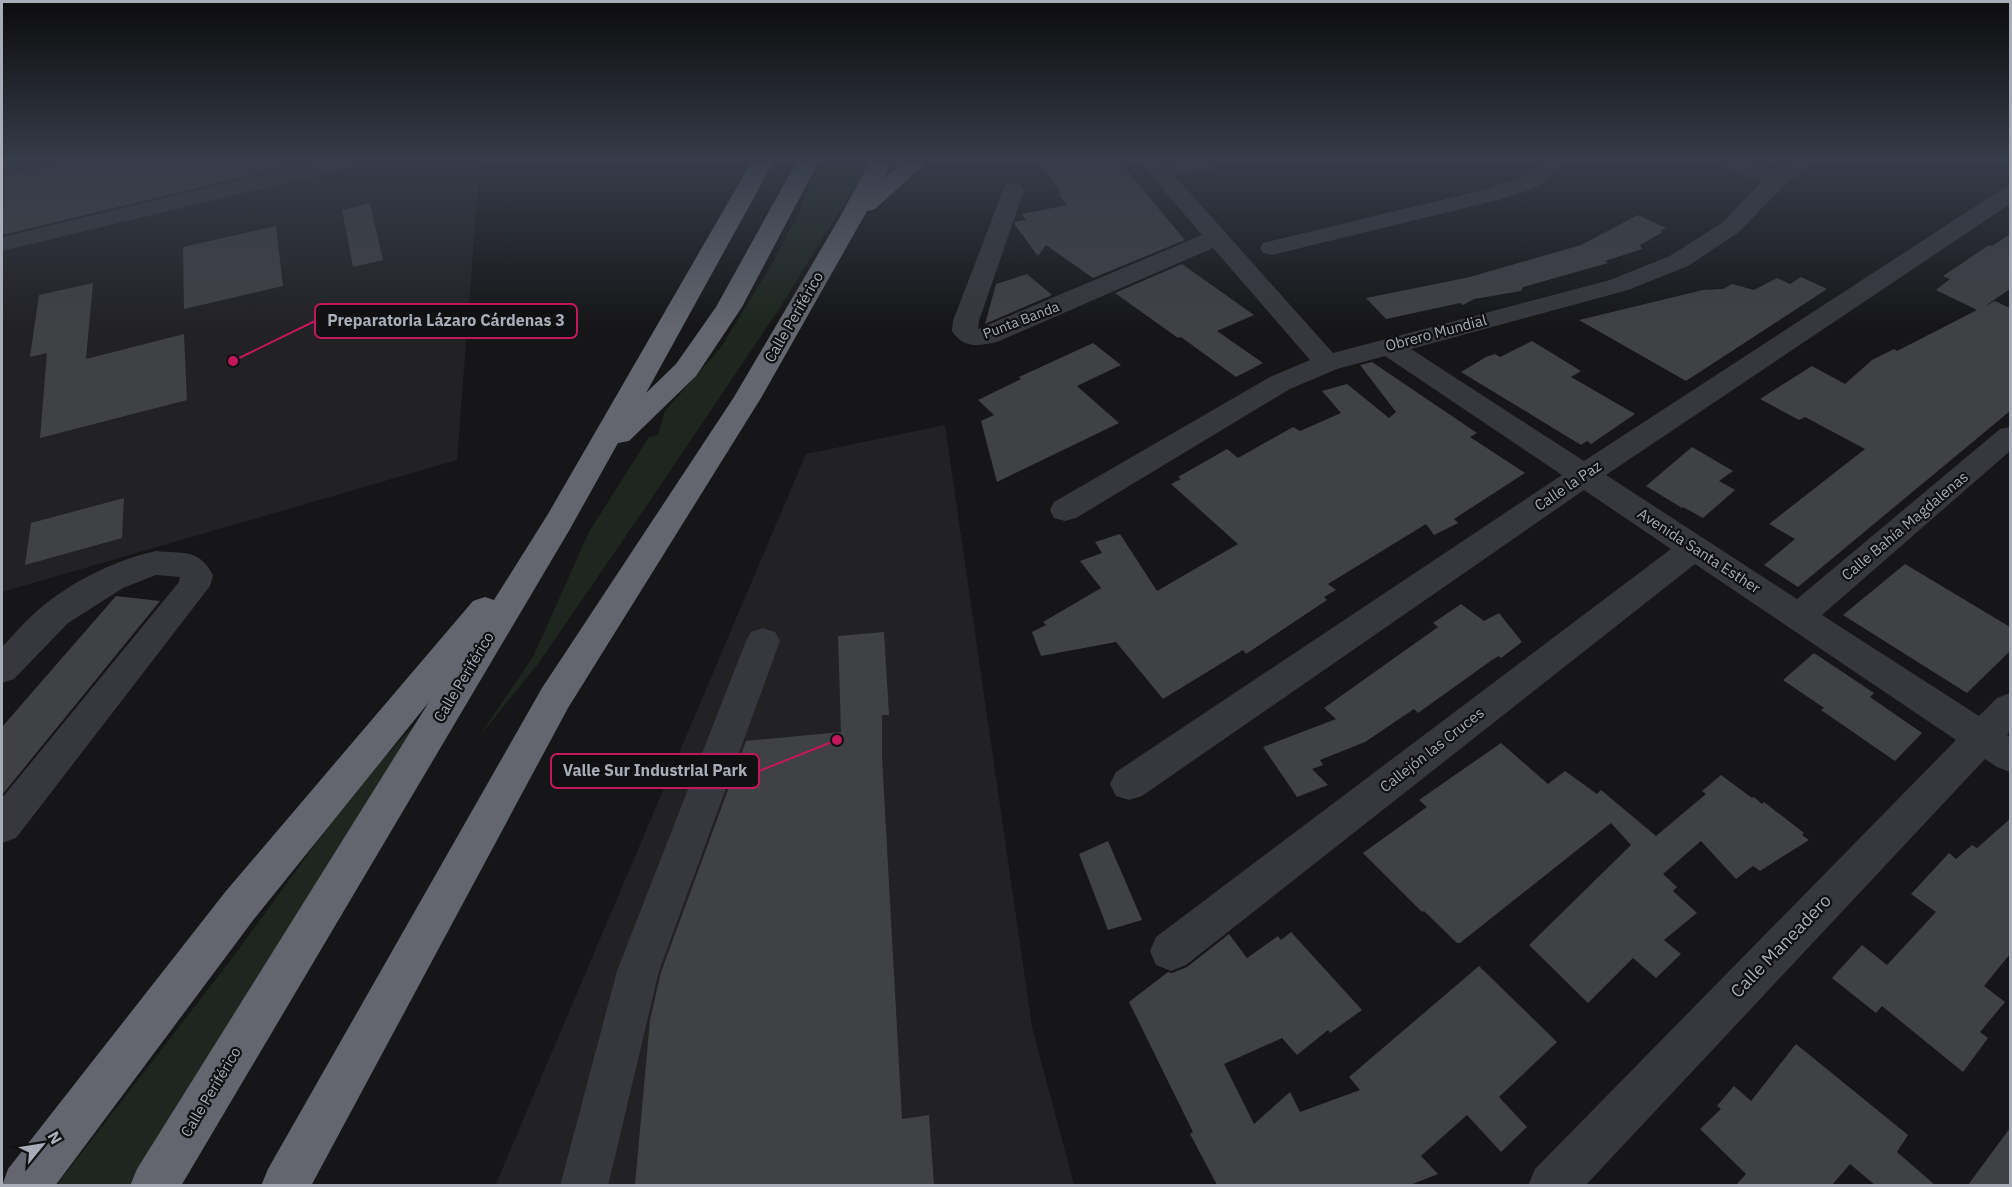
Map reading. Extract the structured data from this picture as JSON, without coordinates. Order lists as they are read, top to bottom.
{
  "streets": {
    "highway": ["Calle Periférico"],
    "street": [
      "Punta Banda",
      "Obrero Mundial",
      "Calle la Paz",
      "Calle Bahía Magdalenas",
      "Avenida Santa Esther",
      "Callejón las Cruces",
      "Calle Maneadero"
    ]
  },
  "crossings": [
    ["Obrero Mundial", "Avenida Santa Esther"],
    ["Calle la Paz", "Avenida Santa Esther"],
    ["Calle Bahía Magdalenas", "Avenida Santa Esther"],
    ["Avenida Santa Esther", "Callejón las Cruces"],
    ["Avenida Santa Esther", "Calle Maneadero"]
  ],
  "places": ["Preparatoria Lázaro Cárdenas 3", "Valle Sur Industrial Park"],
  "north": "top right"
}
